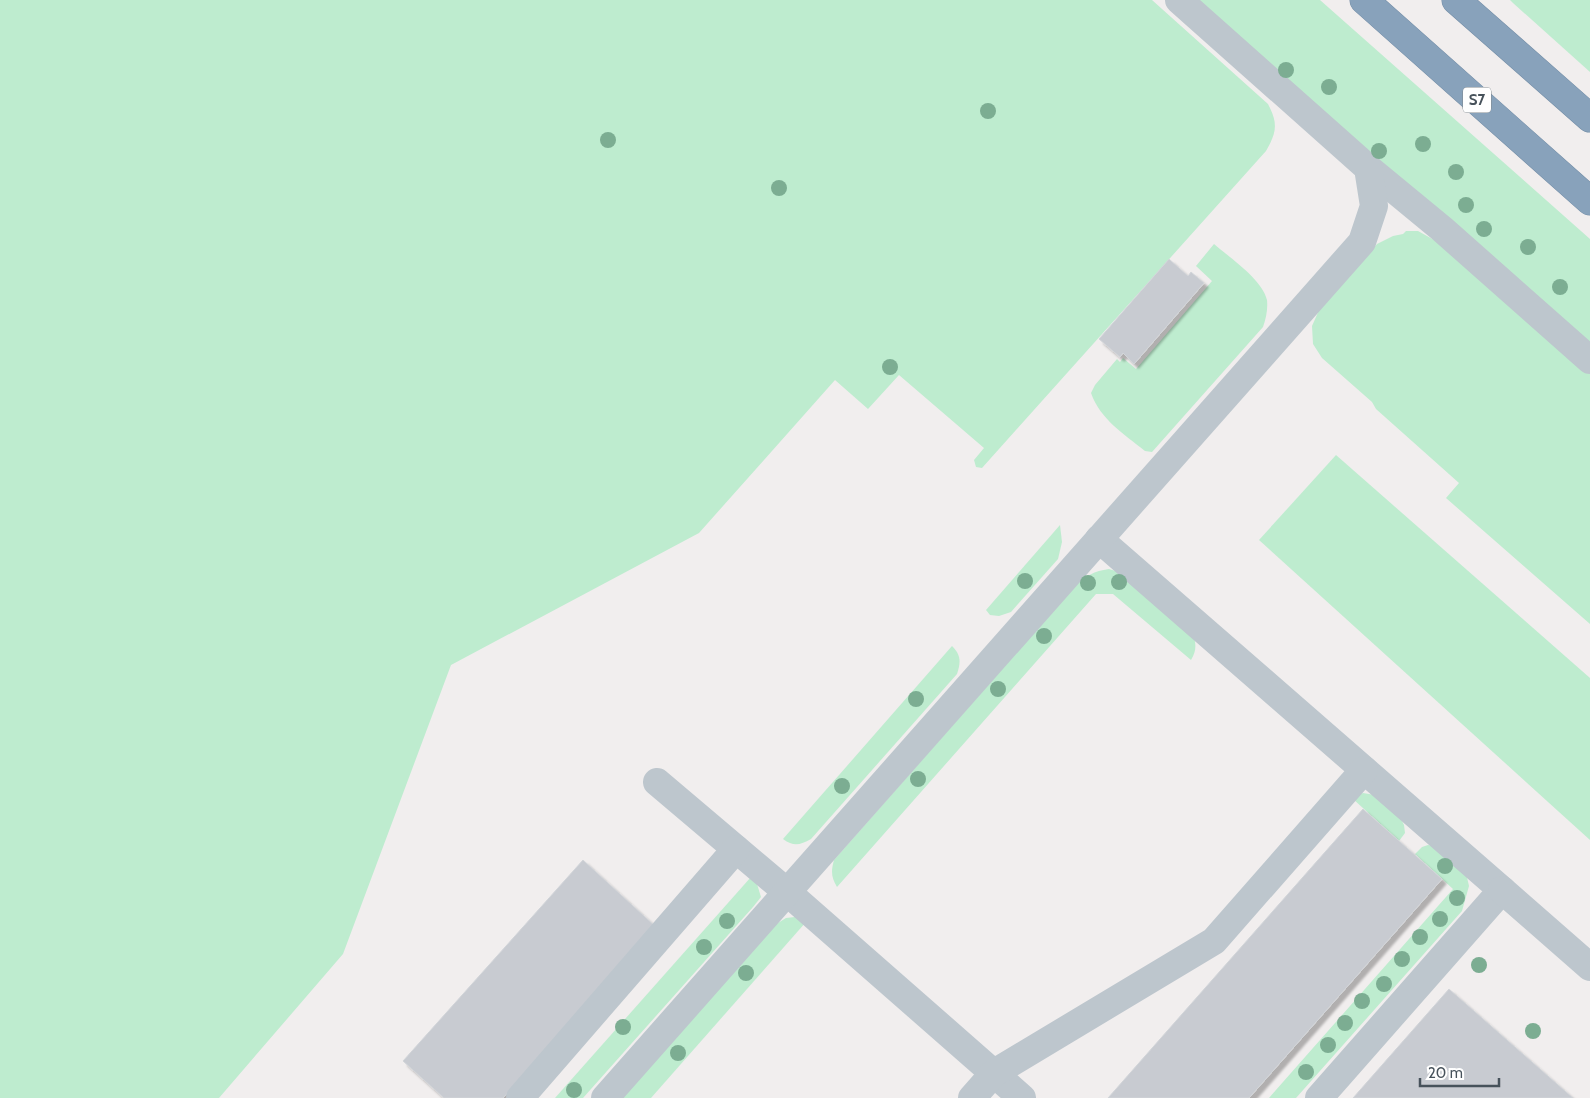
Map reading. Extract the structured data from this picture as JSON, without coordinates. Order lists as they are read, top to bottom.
{
  "streets": {
    "highway": ["S7"]
  },
  "scale_bar": "20 m"
}
